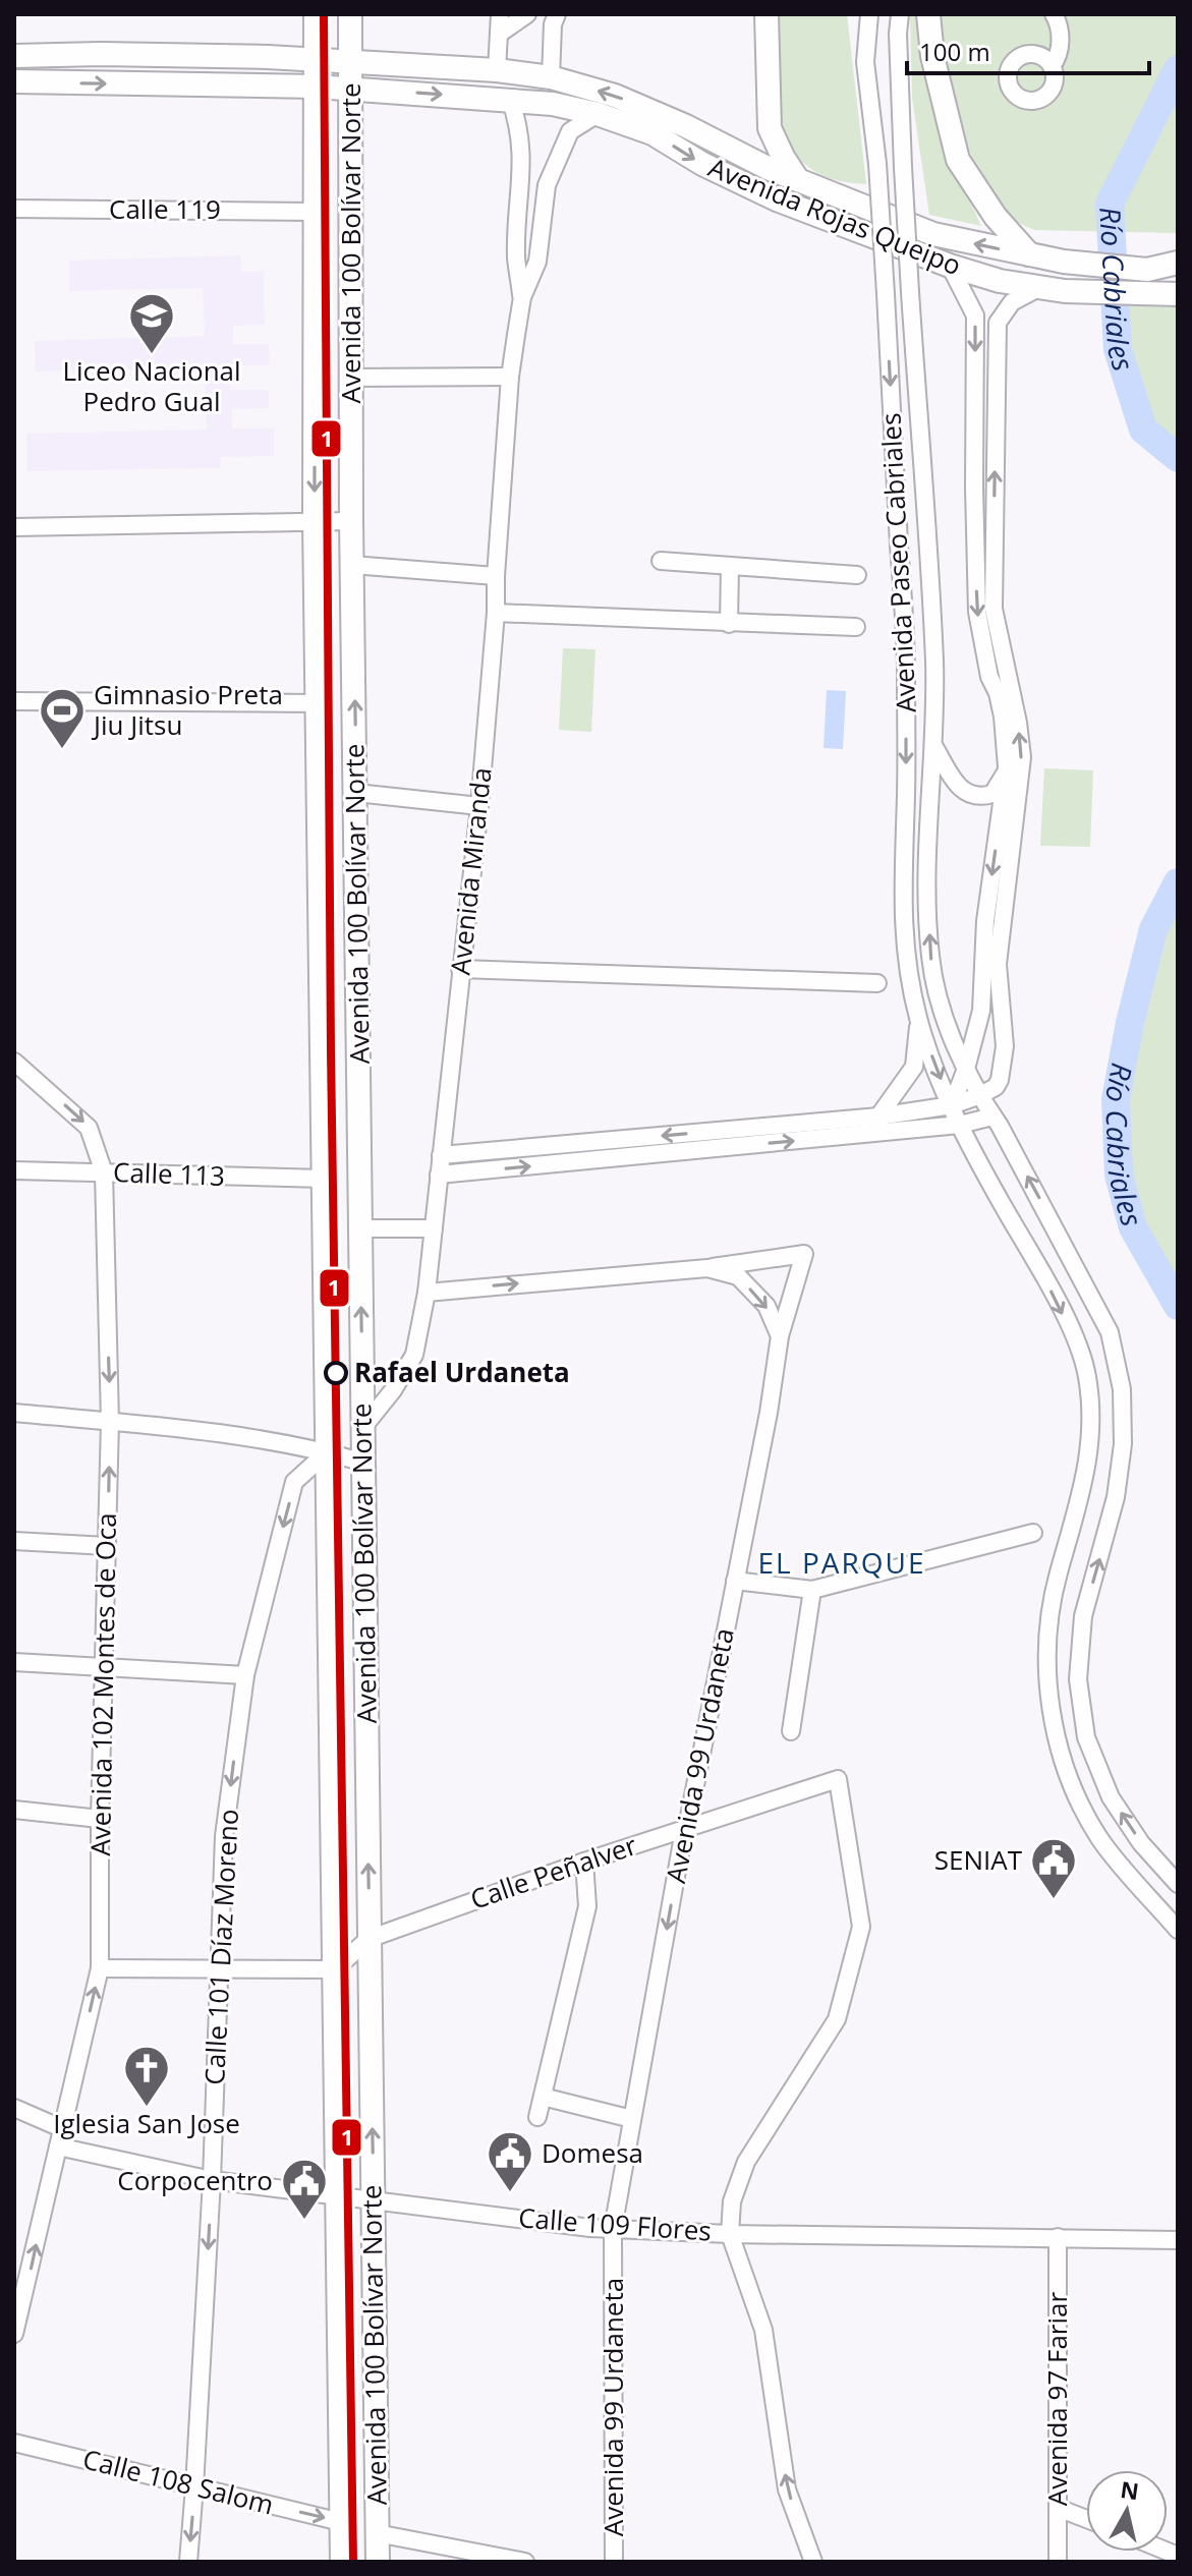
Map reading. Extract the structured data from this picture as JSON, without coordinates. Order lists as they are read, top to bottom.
{
  "streets": {
    "main road": ["Avenida Rojas Queipo", "Avenida 100 Bolívar Norte"],
    "street": [
      "Calle 119",
      "Avenida Paseo Cabriales",
      "Avenida Miranda",
      "Calle 113",
      "Avenida 102 Montes de Oca",
      "Avenida 99 Urdaneta",
      "Calle Peñalver",
      "Calle 101 Díaz Moreno",
      "Calle 109 Flores",
      "Avenida 97 Fariar",
      "Calle 108 Salom"
    ]
  },
  "crossings": [
    ["Calle 119", "Avenida 100 Bolívar Norte"],
    ["Avenida Rojas Queipo", "Avenida 100 Bolívar Norte"],
    ["Avenida Rojas Queipo", "Avenida Miranda"],
    ["Avenida 100 Bolívar Norte", "Avenida Miranda"],
    ["Avenida 100 Bolívar Norte", "Calle 113"],
    ["Avenida 100 Bolívar Norte", "Calle Peñalver"],
    ["Avenida 100 Bolívar Norte", "Calle 101 Díaz Moreno"],
    ["Avenida 100 Bolívar Norte", "Calle 109 Flores"],
    ["Avenida 100 Bolívar Norte", "Calle 108 Salom"],
    ["Calle 113", "Avenida 102 Montes de Oca"],
    ["Avenida 102 Montes de Oca", "Calle 109 Flores"],
    ["Avenida 99 Urdaneta", "Calle Peñalver"],
    ["Avenida 99 Urdaneta", "Calle 109 Flores"],
    ["Calle Peñalver", "Calle 109 Flores"],
    ["Calle 101 Díaz Moreno", "Calle 109 Flores"],
    ["Calle 101 Díaz Moreno", "Calle 108 Salom"],
    ["Calle 109 Flores", "Avenida 97 Fariar"]
  ],
  "one_way": ["Calle 101 Díaz Moreno", "Calle 108 Salom"],
  "districts": ["EL PARQUE"],
  "water": ["Río Cabriales"],
  "places": {
    "school or university": ["Liceo Nacional Pedro Gual"],
    "sports": ["Gimnasio Preta Jiu Jitsu"],
    "other": ["Rafael Urdaneta"],
    "public building": ["SENIAT", "Domesa", "Corpocentro"],
    "church": ["Iglesia San Jose"]
  },
  "lines": ["transit line 1"],
  "scale_bar": "100 m",
  "north": "top"
}
